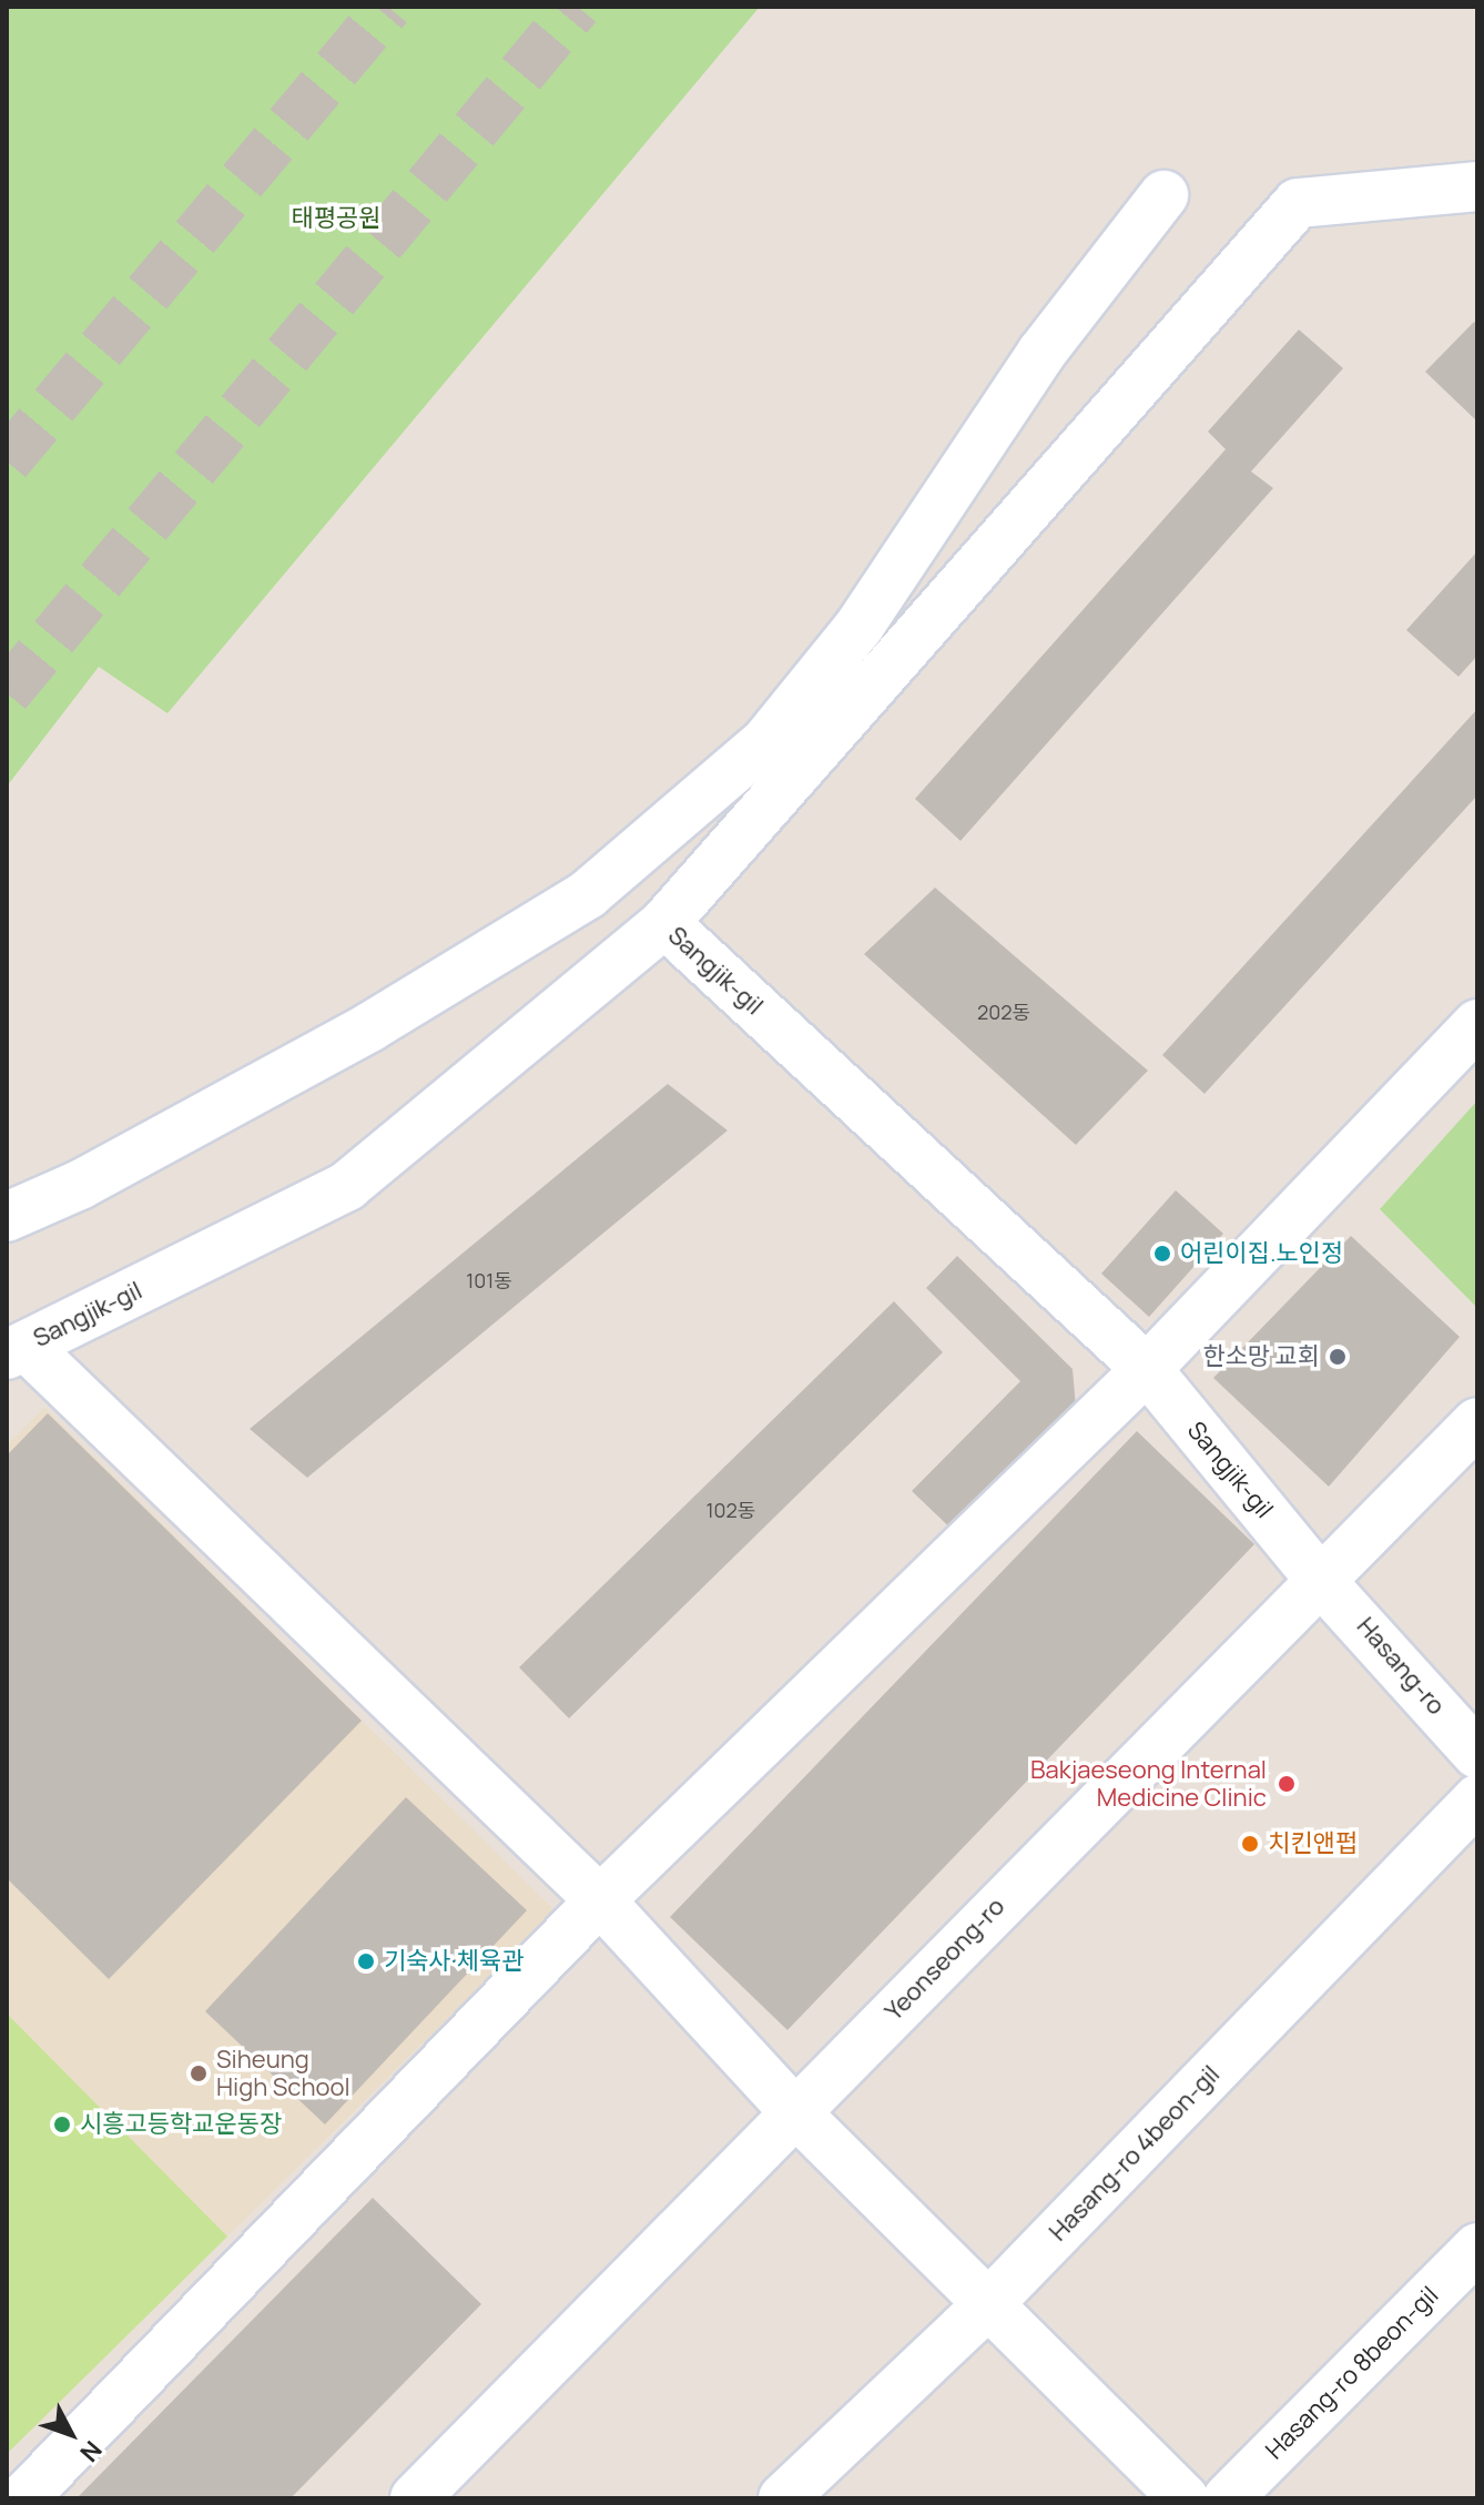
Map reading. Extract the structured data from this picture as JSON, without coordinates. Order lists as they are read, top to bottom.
{
  "streets": {
    "street": [
      "Sangjik-gil",
      "Hasang-ro",
      "Yeonseong-ro",
      "Hasang-ro 4beon-gil",
      "Hasang-ro 8beon-gil"
    ]
  },
  "crossings": [
    ["Sangjik-gil", "Hasang-ro"],
    ["Sangjik-gil", "Yeonseong-ro"],
    ["Hasang-ro", "Yeonseong-ro"]
  ],
  "parks": ["태평공원"],
  "places": [
    "어린이집.노인정",
    "한소망 교회",
    "Bakjaeseong Internal Medicine Clinic",
    "치킨앤펍",
    "기숙사·체육관",
    "Siheung High School",
    "시흥고등학교운동장"
  ],
  "house_numbers": ["202동", "101동", "102동"],
  "north": "bottom right"
}
